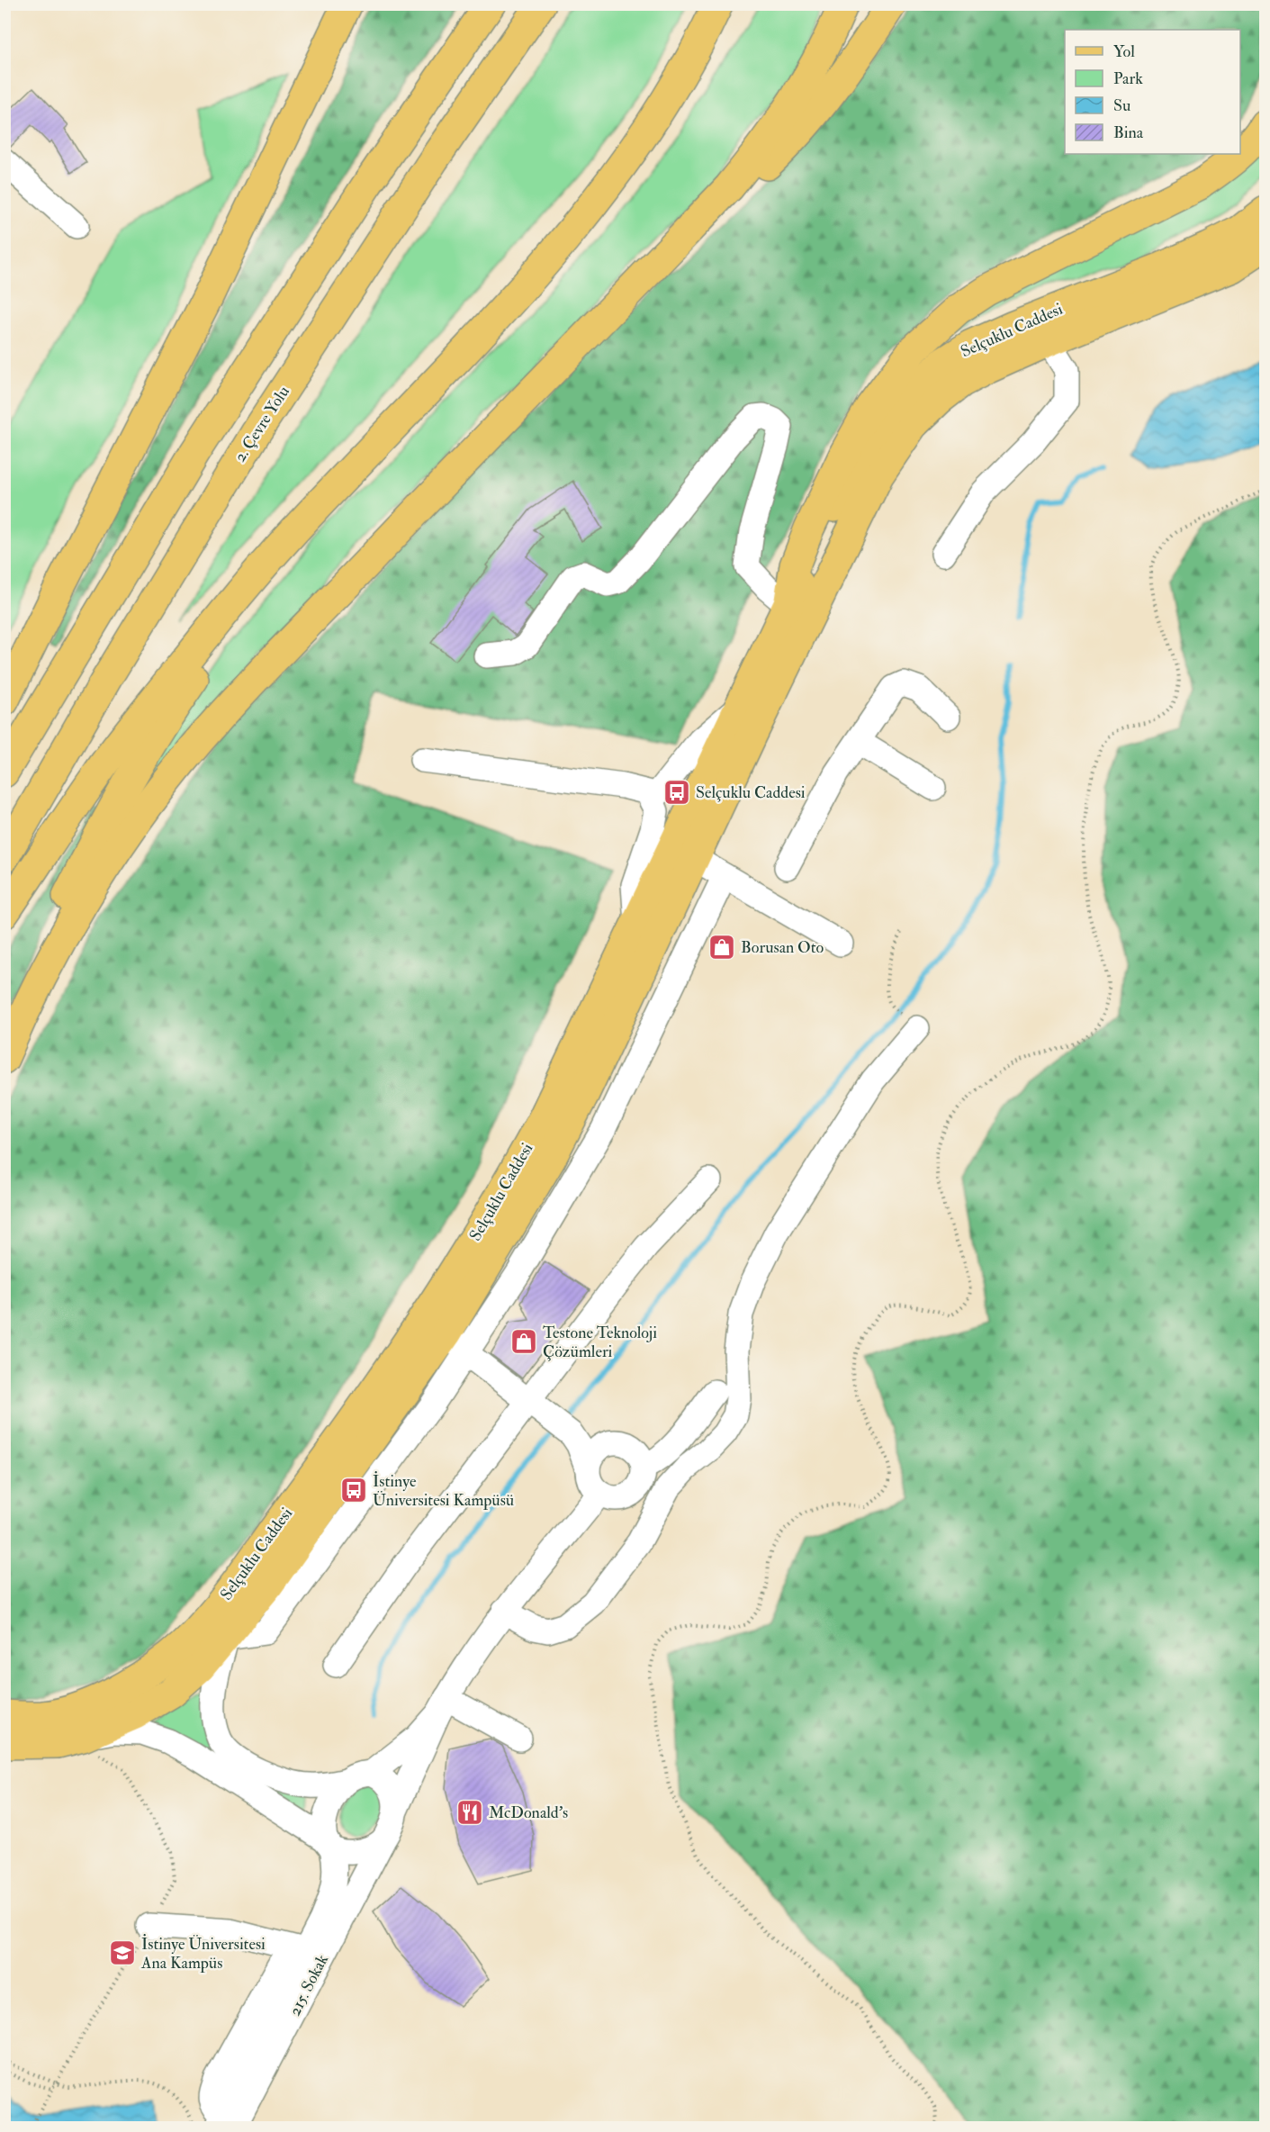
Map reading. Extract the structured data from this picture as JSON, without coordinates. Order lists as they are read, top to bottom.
{
  "streets": {
    "main road": ["Selçuklu Caddesi", "2. Çevre Yolu"],
    "street": ["215. Sokak"]
  },
  "places": {
    "bus stop": ["Selçuklu Caddesi", "İstinye Üniversitesi Kampüsü"],
    "shop": ["Borusan Oto", "Testone Teknoloji Çözümleri"],
    "restaurant": ["McDonald's"],
    "school or university": ["İstinye Üniversitesi Ana Kampüs"]
  },
  "legend": [
    "Yol",
    "Park",
    "Su",
    "Bina"
  ]
}
